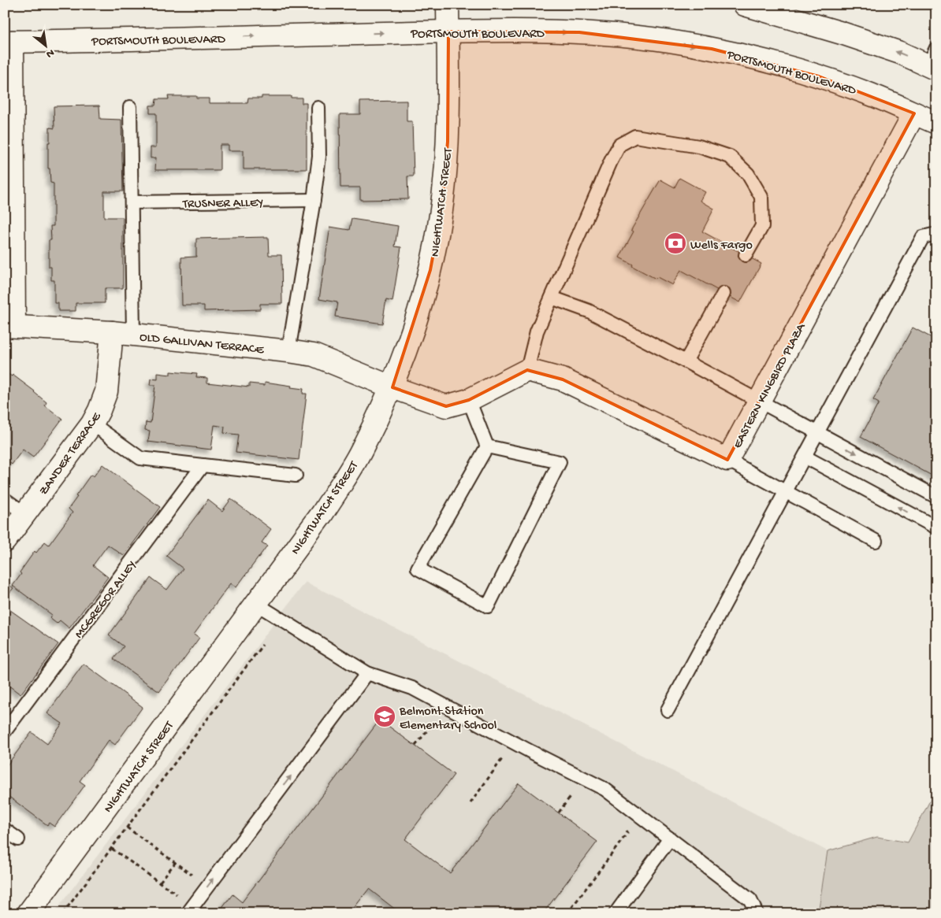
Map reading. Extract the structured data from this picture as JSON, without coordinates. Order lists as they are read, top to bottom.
{
  "streets": {
    "street": [
      "PORTSMOUTH BOULEVARD",
      "NIGHTWATCH STREET",
      "OLD GALLIVAN TERRACE",
      "EASTERN KINGBIRD PLAZA",
      "ZANDER TERRACE"
    ],
    "lane": ["TRUSNER ALLEY", "MCGREGOR ALLEY"]
  },
  "crossings": [
    ["PORTSMOUTH BOULEVARD", "NIGHTWATCH STREET"],
    ["PORTSMOUTH BOULEVARD", "EASTERN KINGBIRD PLAZA"],
    ["NIGHTWATCH STREET", "OLD GALLIVAN TERRACE"],
    ["OLD GALLIVAN TERRACE", "ZANDER TERRACE"]
  ],
  "one_way": ["PORTSMOUTH BOULEVARD"],
  "places": {
    "bank": ["Wells Fargo"],
    "school or university": ["Belmont Station Elementary School"]
  },
  "north": "bottom right"
}
